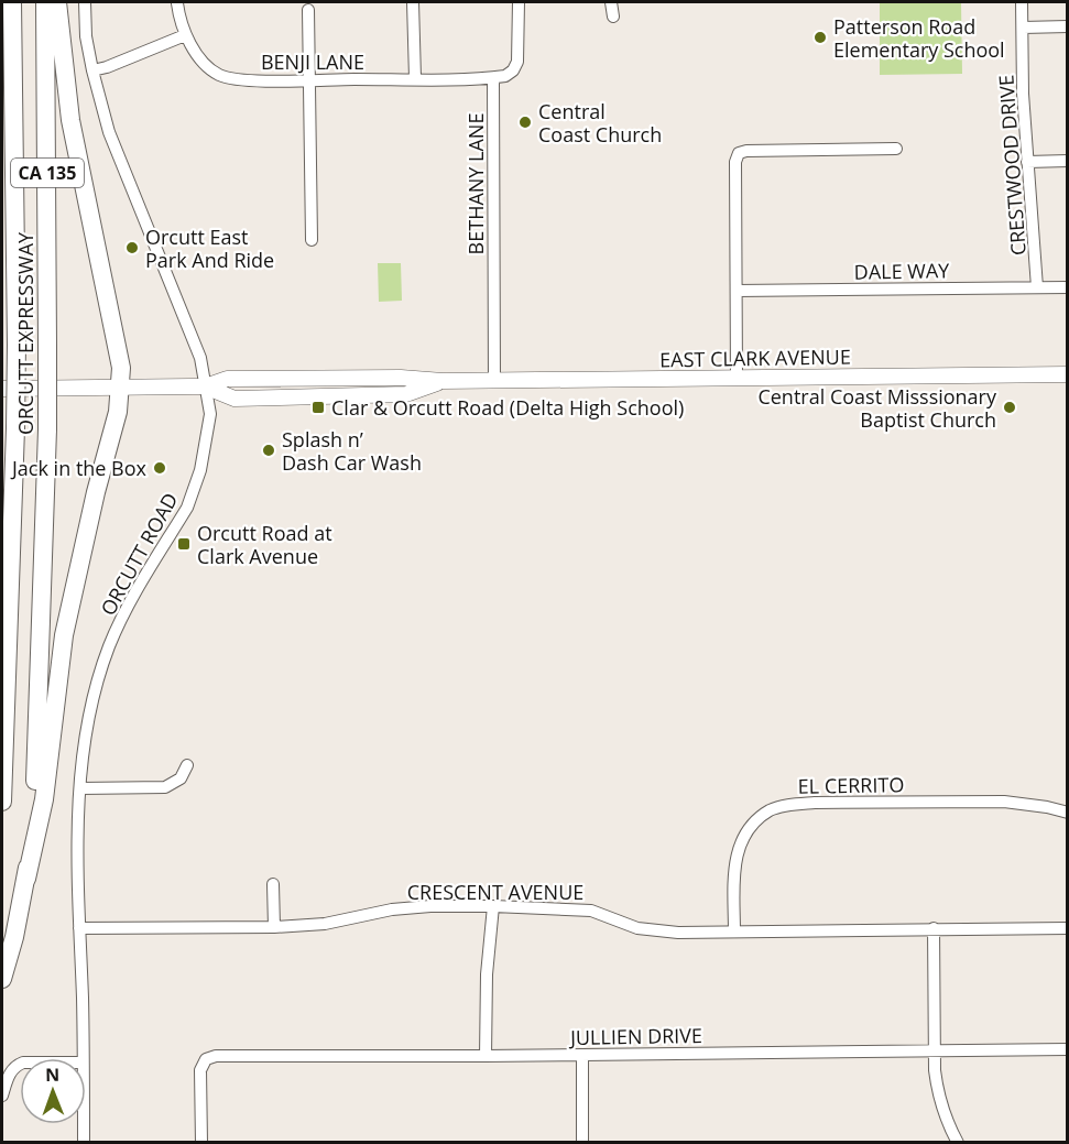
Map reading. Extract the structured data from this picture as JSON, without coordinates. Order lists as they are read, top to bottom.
{
  "streets": {
    "highway": ["CA 135", "ORCUTT EXPRESSWAY"],
    "main road": ["EAST CLARK AVENUE"],
    "street": [
      "BENJI LANE",
      "CRESTWOOD DRIVE",
      "BETHANY LANE",
      "DALE WAY",
      "ORCUTT ROAD",
      "EL CERRITO",
      "CRESCENT AVENUE",
      "JULLIEN DRIVE"
    ]
  },
  "crossings": [
    ["BENJI LANE", "BETHANY LANE"],
    ["CRESTWOOD DRIVE", "DALE WAY"],
    ["BETHANY LANE", "EAST CLARK AVENUE"],
    ["EAST CLARK AVENUE", "ORCUTT ROAD"],
    ["ORCUTT ROAD", "CRESCENT AVENUE"],
    ["EL CERRITO", "CRESCENT AVENUE"]
  ],
  "places": {
    "other": [
      "Patterson Road Elementary School",
      "Central Coast Church",
      "Orcutt East Park And Ride",
      "Central Coast Misssionary Baptist Church",
      "Splash n’ Dash Car Wash",
      "Jack in the Box"
    ],
    "transit": ["Clar & Orcutt Road (Delta High School)", "Orcutt Road at Clark Avenue"]
  },
  "north": "top"
}
